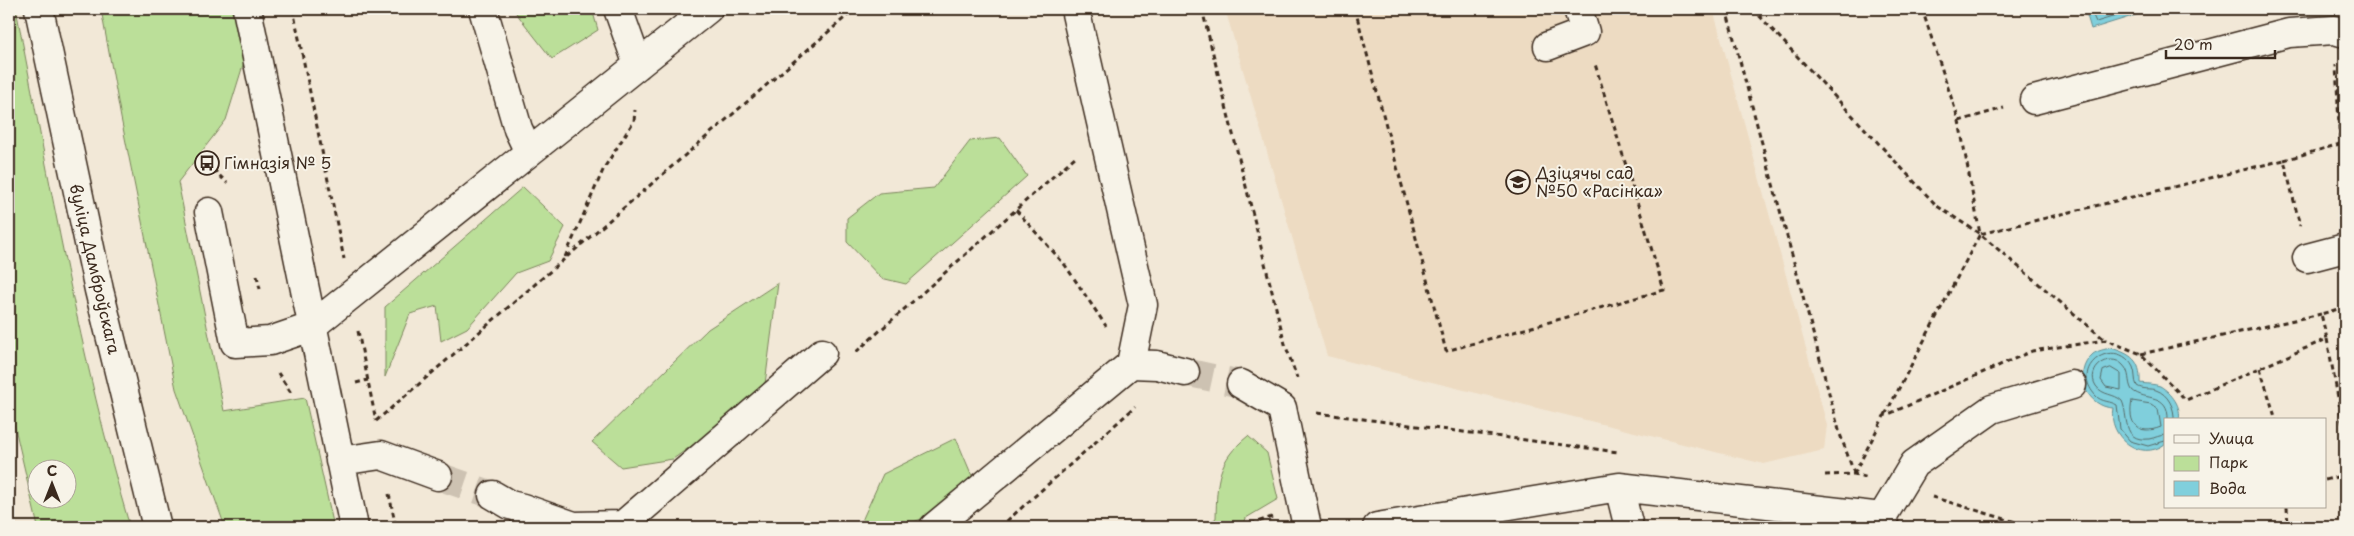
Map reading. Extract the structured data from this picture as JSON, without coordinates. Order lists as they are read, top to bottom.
{
  "streets": {
    "street": ["вуліца Дамброўскага"]
  },
  "places": {
    "bus stop": ["Гімназія № 5"],
    "school or university": ["Дзіцячы сад №50 «Расінка»"]
  },
  "legend": ["Улица", "Парк", "Вода"],
  "scale_bar": "20 m",
  "north": "top"
}
